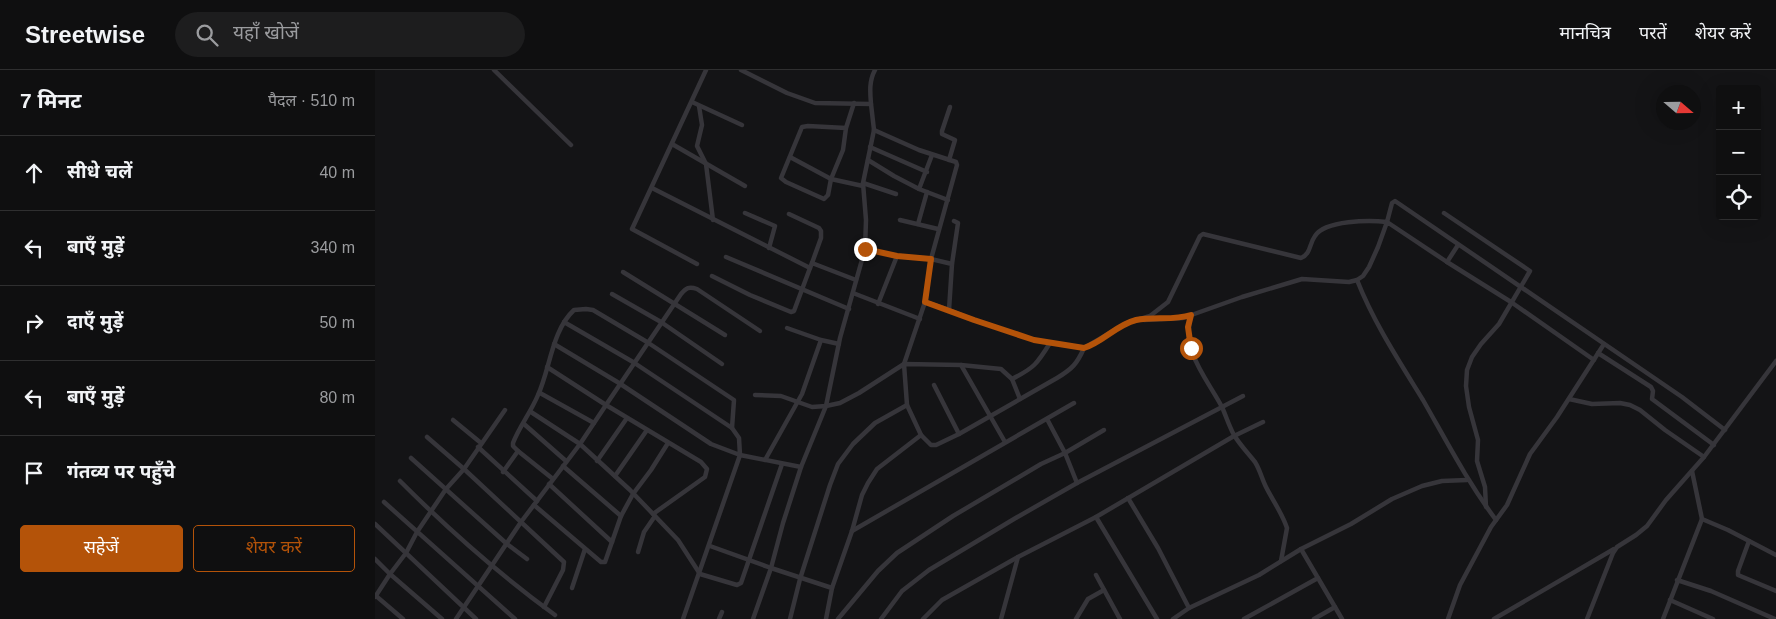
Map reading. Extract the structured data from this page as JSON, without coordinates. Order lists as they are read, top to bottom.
{
  "north": "right",
  "page": {
    "header": "Streetwise",
    "search": "यहाँ खोजें",
    "nav": ["मानचित्र", "परतें", "शेयर करें"],
    "heading": ["7 मिनट", "पैदल · 510 m"],
    "map_buttons": ["+", "−"],
    "list": [
      ["सीधे चलें", "40 m"],
      ["बाएँ मुड़ें", "340 m"],
      ["दाएँ मुड़ें", "50 m"],
      ["बाएँ मुड़ें", "80 m"],
      "गंतव्य पर पहुँचे"
    ],
    "buttons": ["सहेजें", "शेयर करें"]
  }
}
